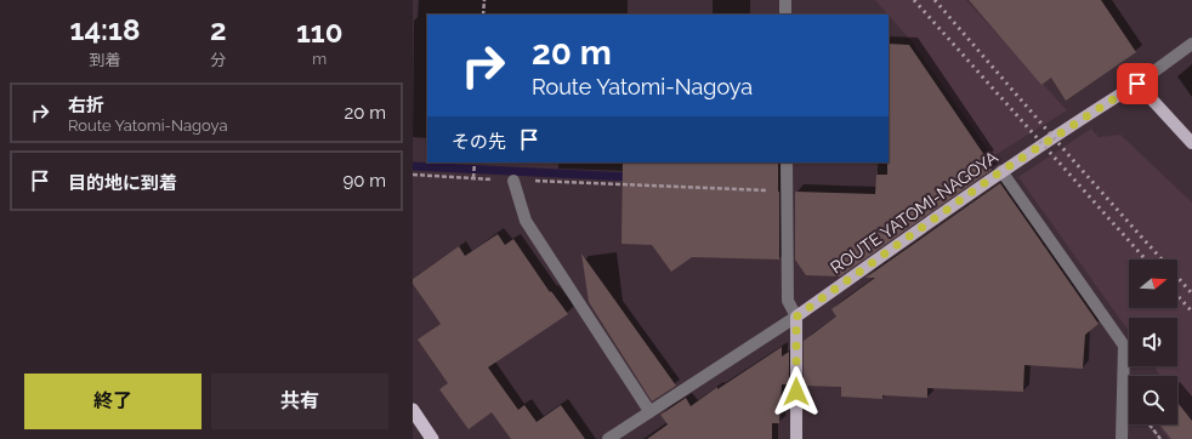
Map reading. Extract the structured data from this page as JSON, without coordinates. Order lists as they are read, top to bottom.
{
  "streets": {
    "main road": ["ROUTE YATOMI-NAGOYA"]
  },
  "north": "right",
  "page": {
    "eta": [
      "14:18",
      "到着",
      "2",
      "分",
      "110",
      "m"
    ],
    "turn": ["20 m", "Route Yatomi-Nagoya"],
    "list": [
      {
        "name": "右折",
        "note": "Route Yatomi-Nagoya",
        "value": "20 m"
      },
      {
        "name": "目的地に到着",
        "value": "90 m"
      }
    ],
    "then": "その先",
    "buttons": ["終了", "共有"]
  }
}
